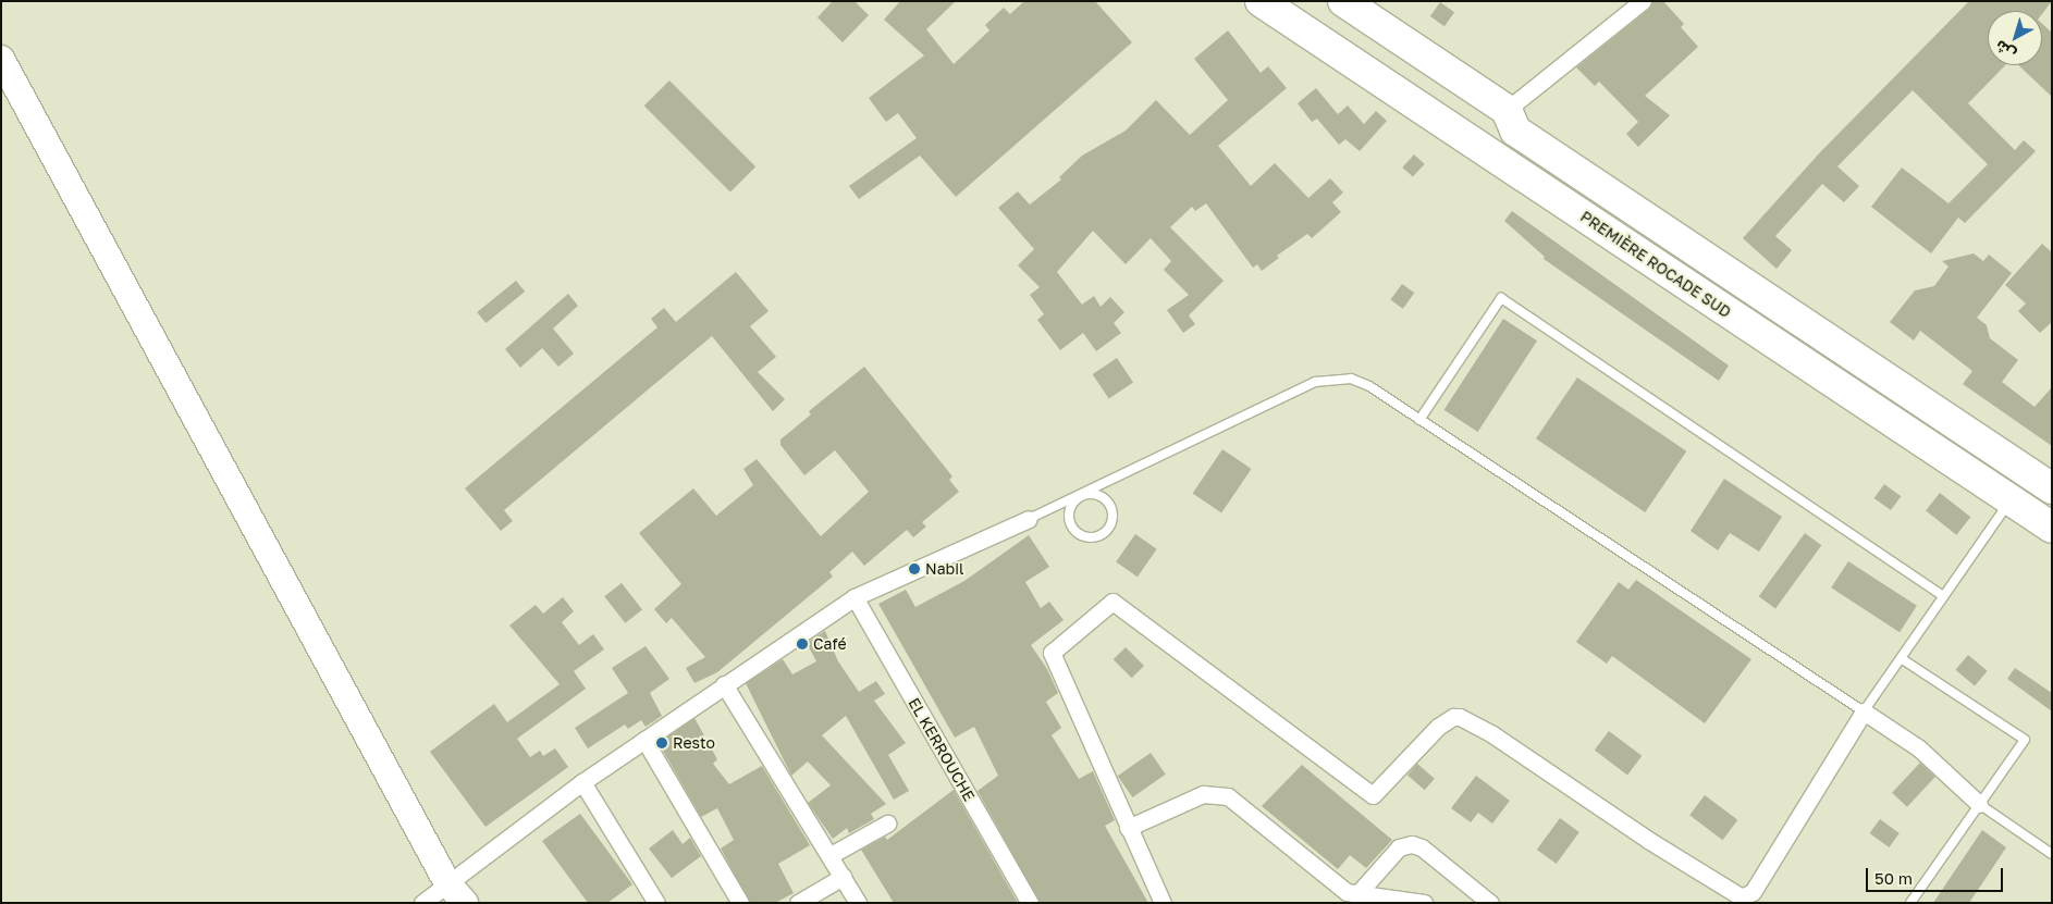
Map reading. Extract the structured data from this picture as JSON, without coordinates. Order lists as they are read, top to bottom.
{
  "streets": {
    "highway": ["PREMIÈRE ROCADE SUD"],
    "street": ["EL KERROUCHE"]
  },
  "places": ["Nabil", "Café", "Resto"],
  "scale_bar": "50 m",
  "north": "bottom left"
}
